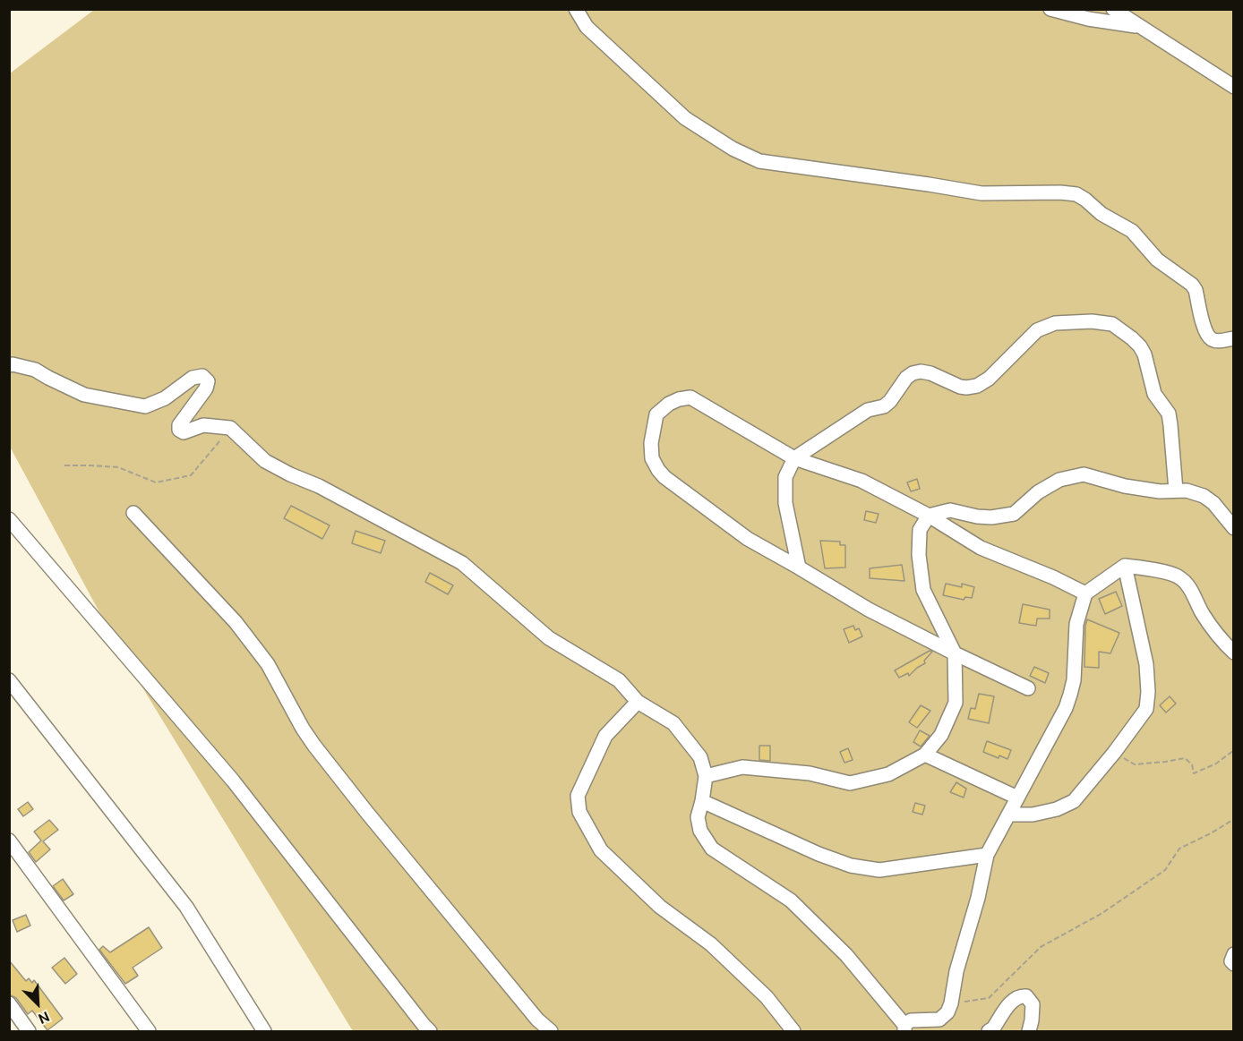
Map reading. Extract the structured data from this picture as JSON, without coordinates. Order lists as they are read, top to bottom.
{
  "north": "bottom right"
}
